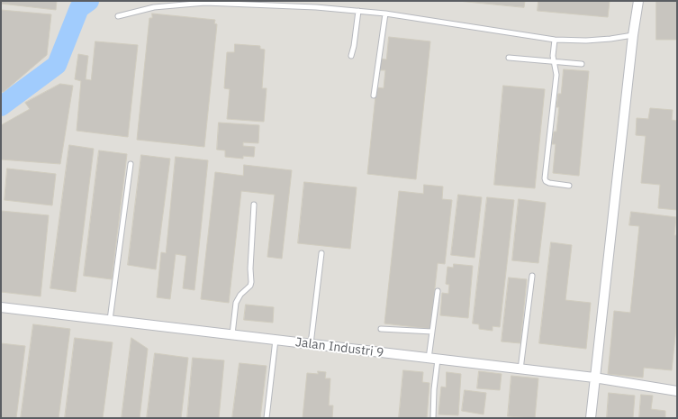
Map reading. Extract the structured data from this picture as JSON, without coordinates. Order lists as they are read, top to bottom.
{
  "streets": {
    "street": ["Jalan Industri 9"]
  }
}
